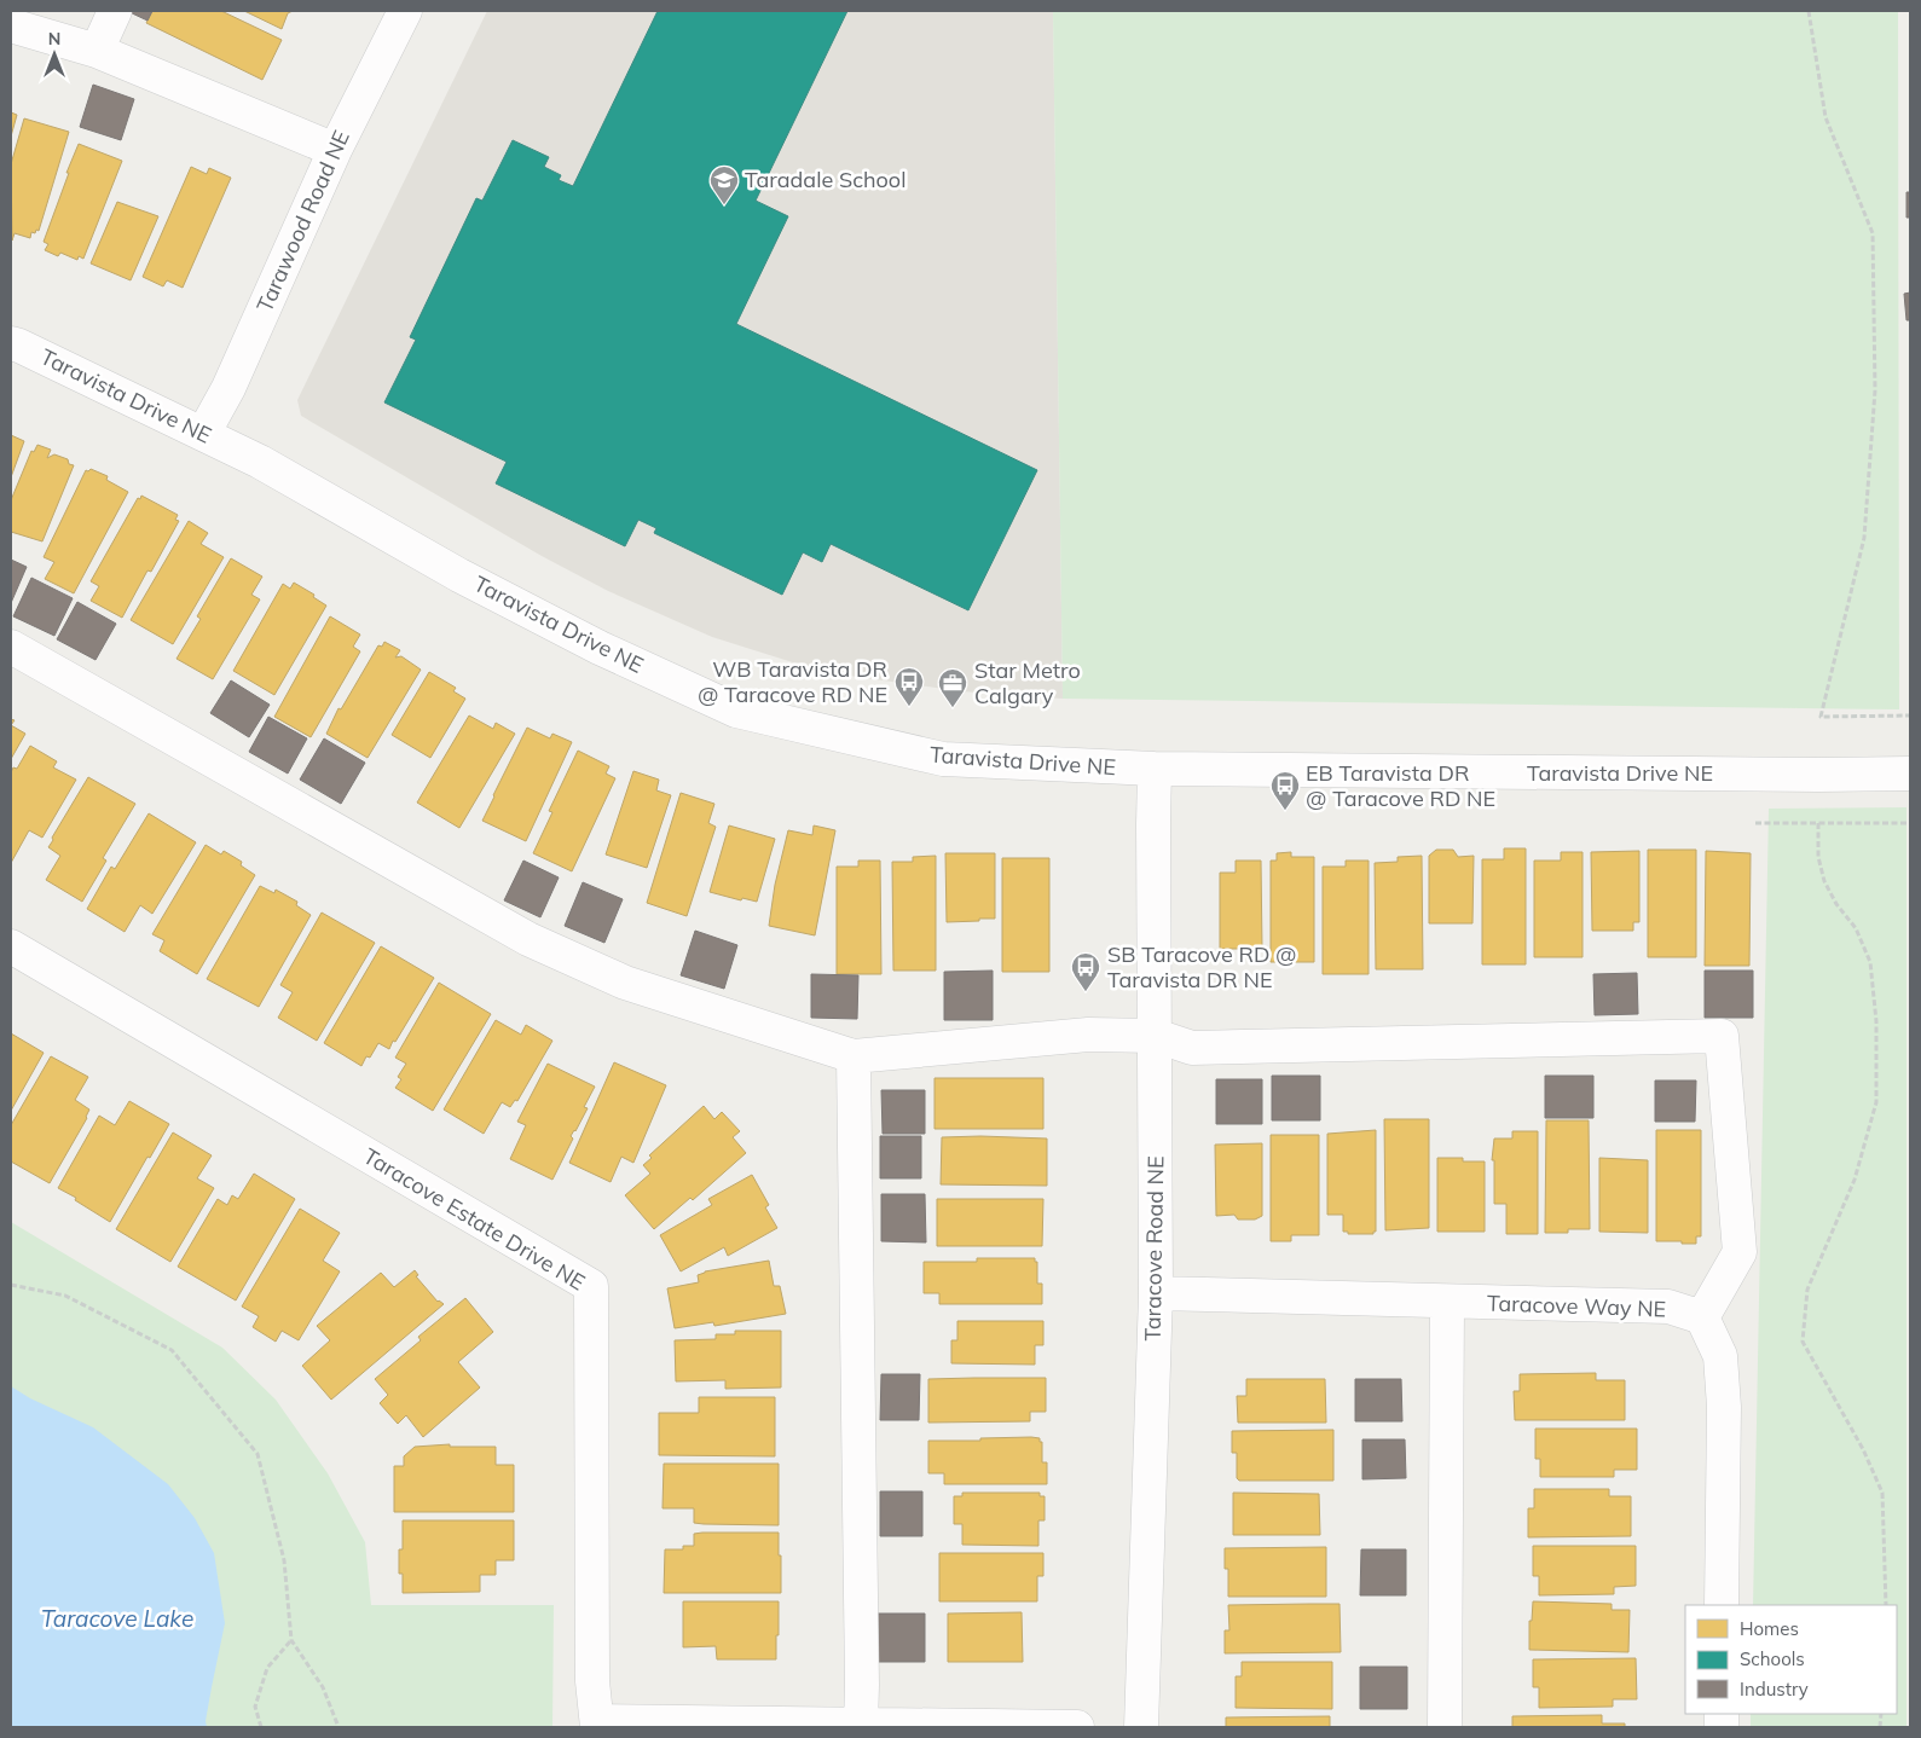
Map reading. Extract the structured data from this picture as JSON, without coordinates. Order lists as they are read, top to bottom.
{
  "streets": {
    "street": [
      "Tarawood Road NE",
      "Taravista Drive NE",
      "Taracove Estate Drive NE",
      "Taracove Road NE",
      "Taracove Way NE"
    ]
  },
  "crossings": [
    ["Tarawood Road NE", "Taravista Drive NE"],
    ["Taravista Drive NE", "Taracove Road NE"],
    ["Taracove Road NE", "Taracove Way NE"]
  ],
  "water": ["Taracove Lake"],
  "places": {
    "school or university": ["Taradale School"],
    "bus stop": ["WB Taravista DR @ Taracove RD NE", "EB Taravista DR @ Taracove RD NE", "SB Taracove RD @ Taravista DR NE"],
    "office": ["Star Metro Calgary"]
  },
  "legend": ["Homes", "Schools", "Industry"],
  "north": "top"
}
